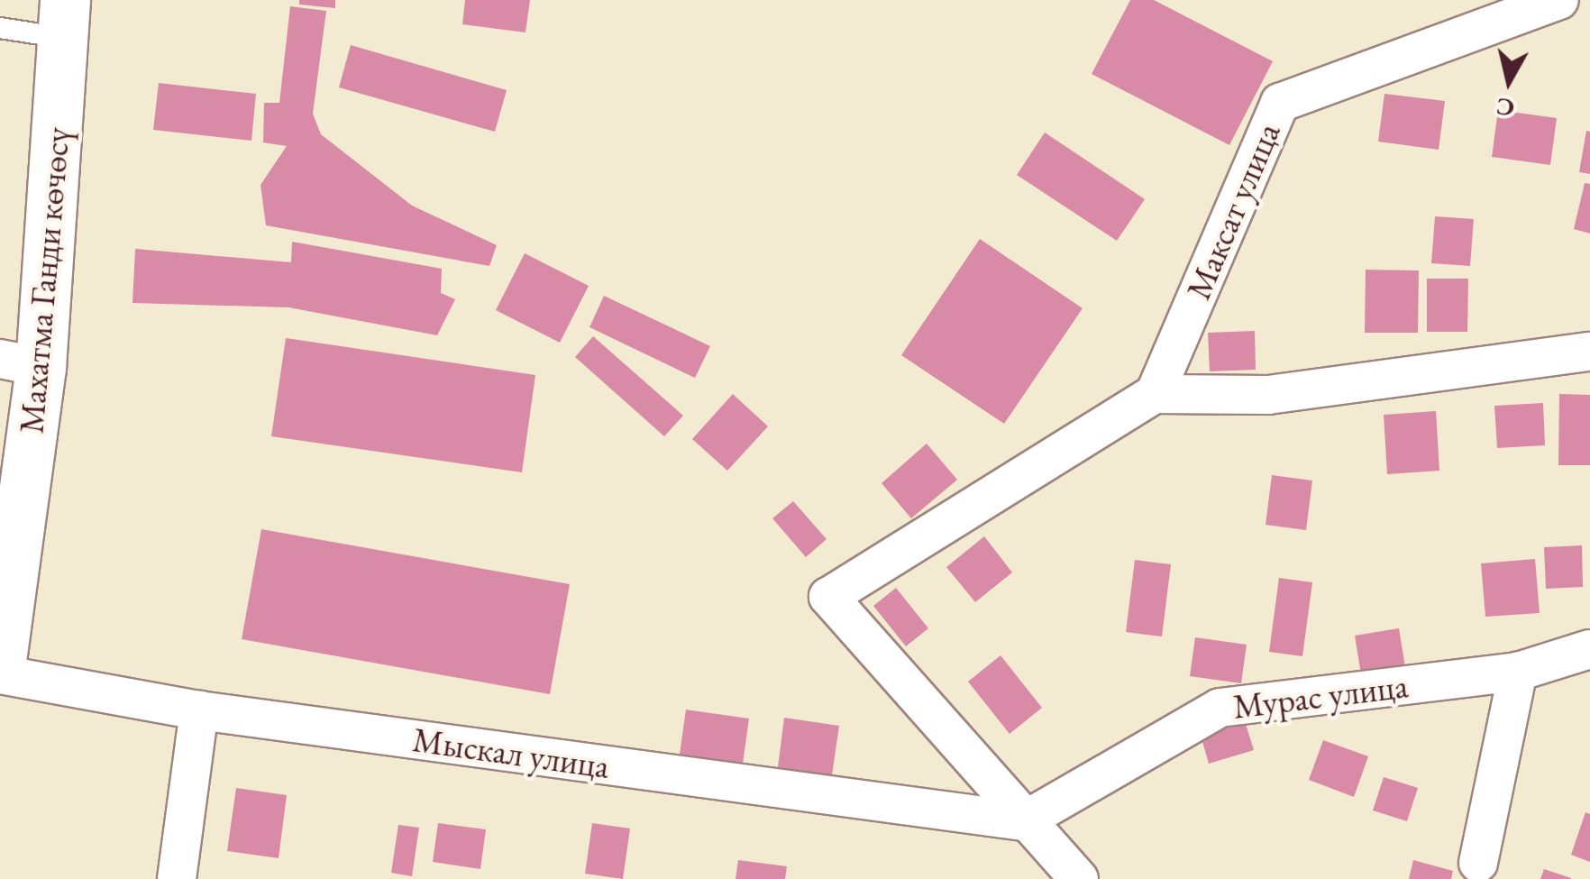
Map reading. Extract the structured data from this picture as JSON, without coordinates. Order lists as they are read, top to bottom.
{
  "streets": {
    "main road": ["Махатма Ганди көчөсү"],
    "street": ["Максат улица", "Мурас улица", "Мыскал улица"]
  },
  "crossings": [
    ["Мурас улица", "Мыскал улица"]
  ],
  "north": "bottom"
}
